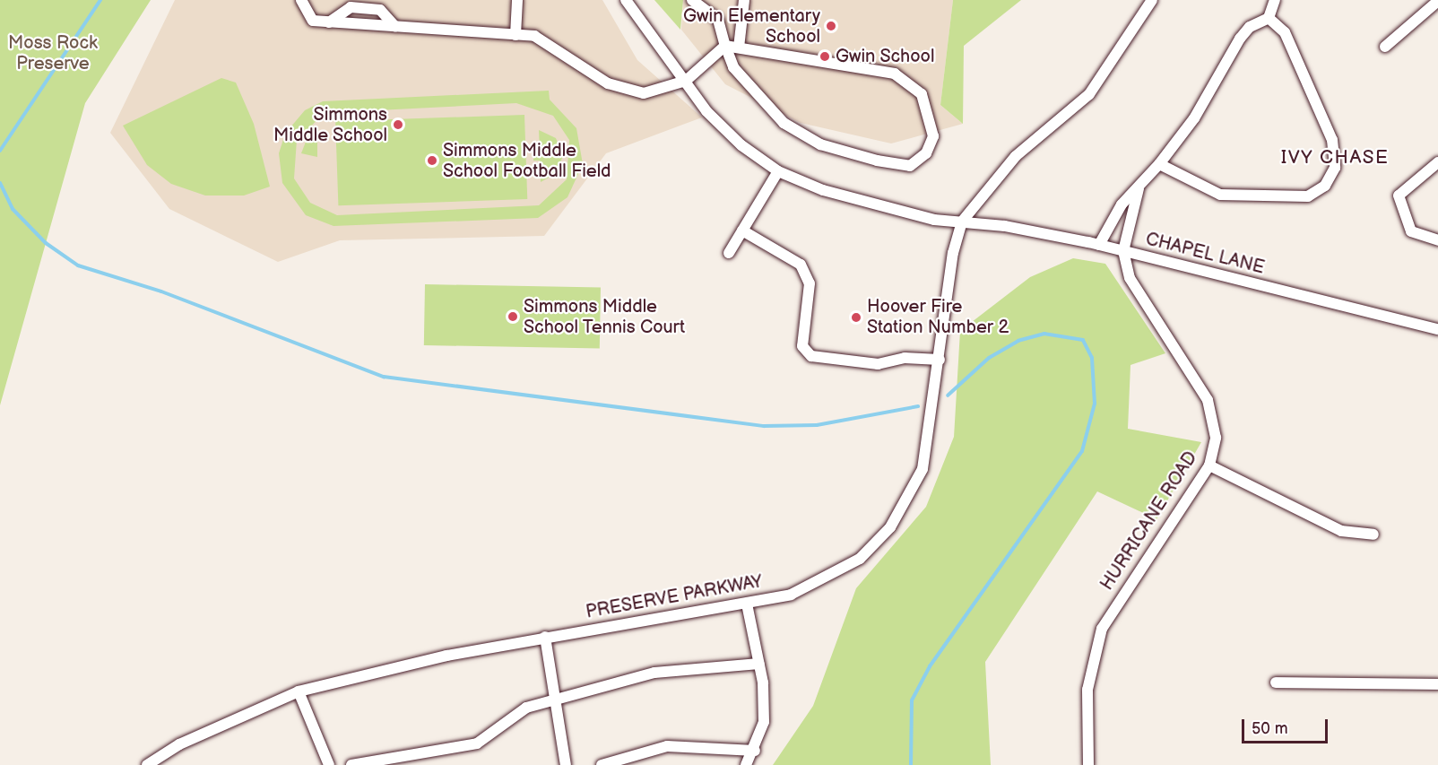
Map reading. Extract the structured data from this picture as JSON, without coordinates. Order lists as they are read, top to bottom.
{
  "streets": {
    "street": ["CHAPEL LANE", "HURRICANE ROAD", "PRESERVE PARKWAY"]
  },
  "crossings": [
    ["CHAPEL LANE", "HURRICANE ROAD"],
    ["CHAPEL LANE", "PRESERVE PARKWAY"]
  ],
  "districts": ["IVY CHASE"],
  "parks": ["Moss Rock Preserve"],
  "places": [
    "Gwin Elementary School",
    "Gwin School",
    "Simmons Middle School",
    "Simmons Middle School Football Field",
    "Simmons Middle School Tennis Court",
    "Hoover Fire Station Number 2"
  ],
  "scale_bar": "50 m"
}
